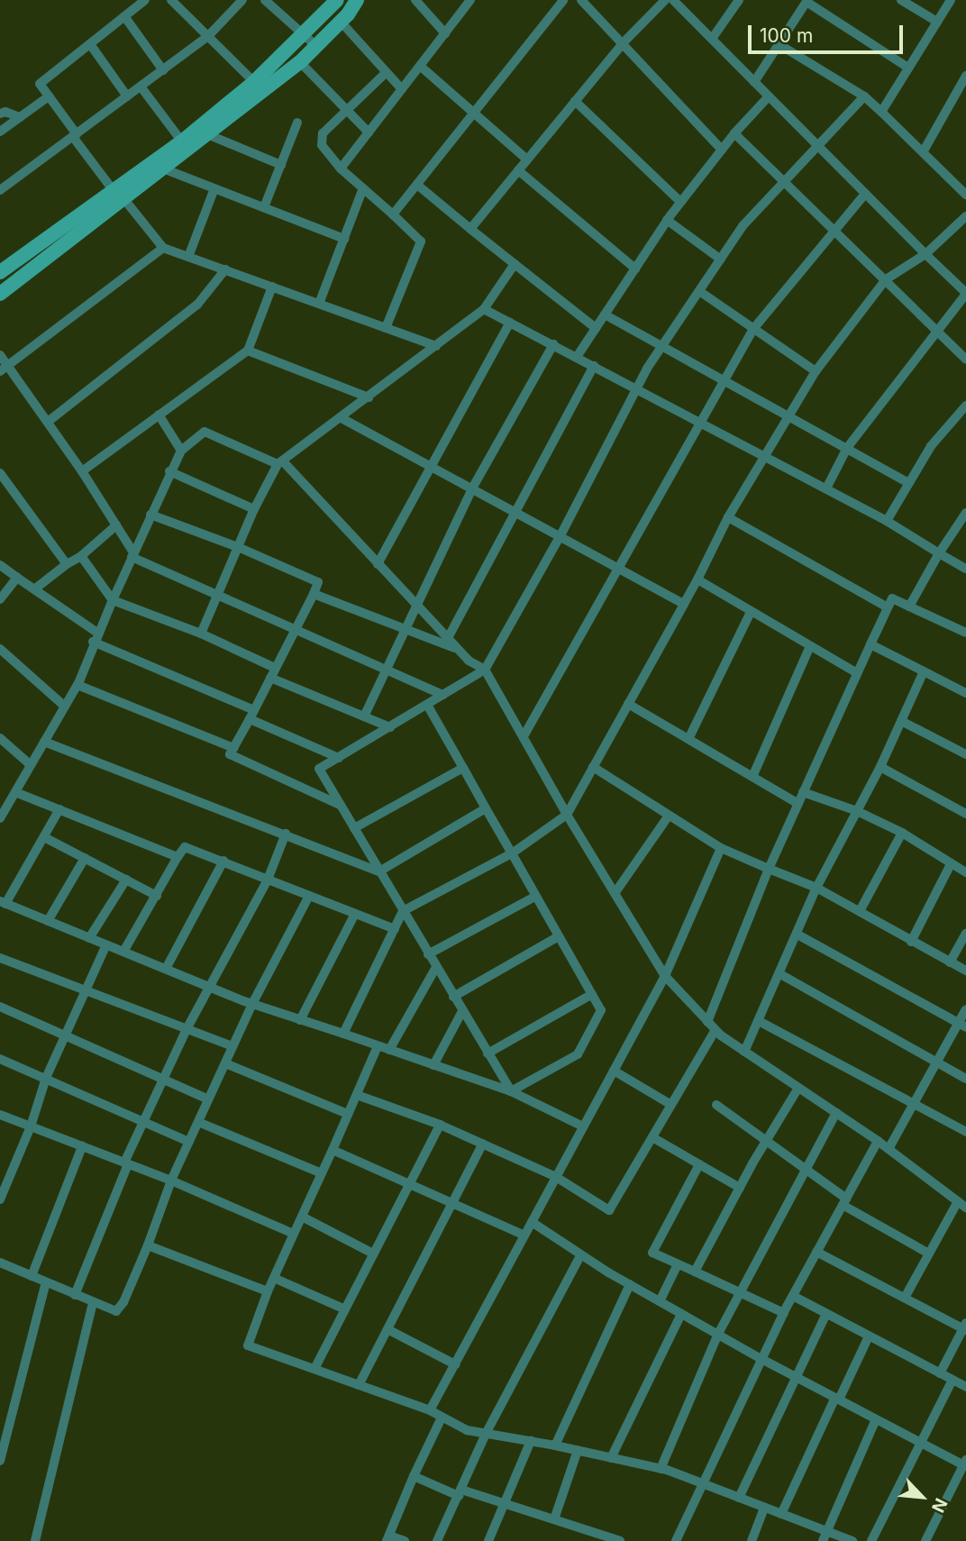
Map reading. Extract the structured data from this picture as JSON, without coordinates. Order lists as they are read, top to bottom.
{
  "scale_bar": "100 m",
  "north": "bottom right"
}
